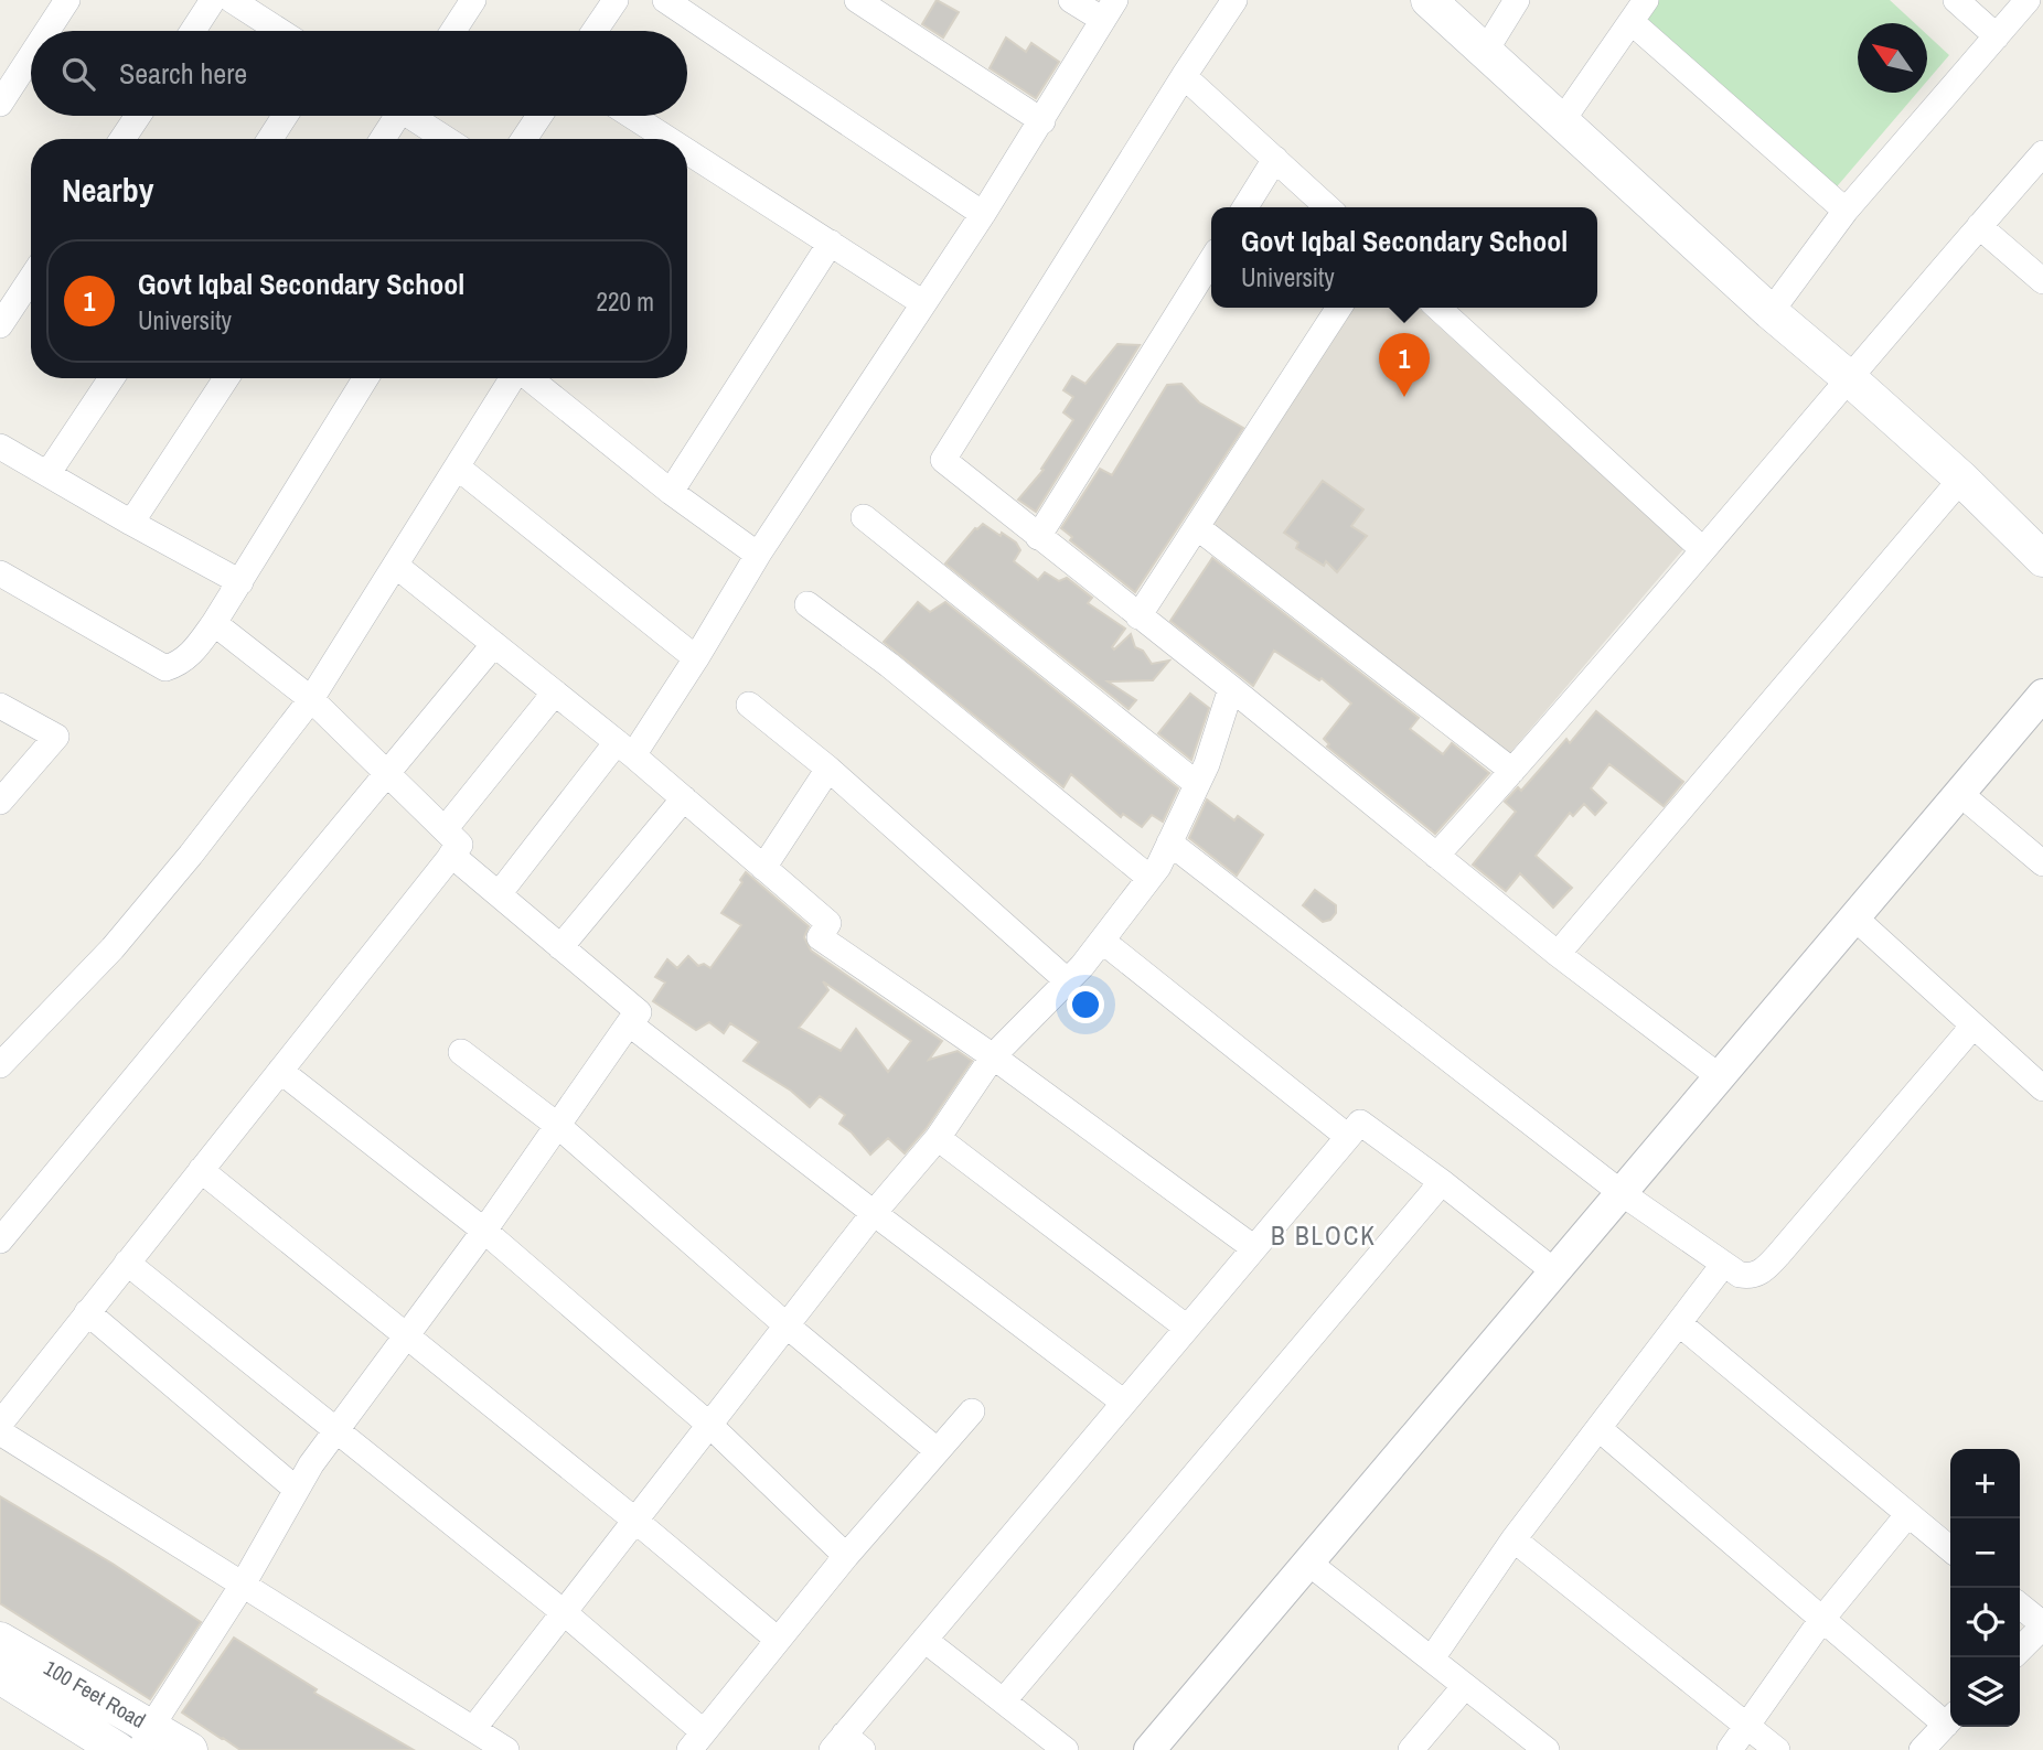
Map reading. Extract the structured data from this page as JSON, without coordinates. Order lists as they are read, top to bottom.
{
  "streets": {
    "main road": ["100 Feet Road"]
  },
  "districts": ["B BLOCK"],
  "north": "top left",
  "page": {
    "search": "Search here",
    "heading": "Nearby",
    "popup": ["Govt Iqbal Secondary School", "University"],
    "list": [
      {
        "mark": "1",
        "name": "Govt Iqbal Secondary School",
        "note": "University",
        "value": "220 m"
      }
    ],
    "pins": "1",
    "map_buttons": ["+", "−"]
  }
}
